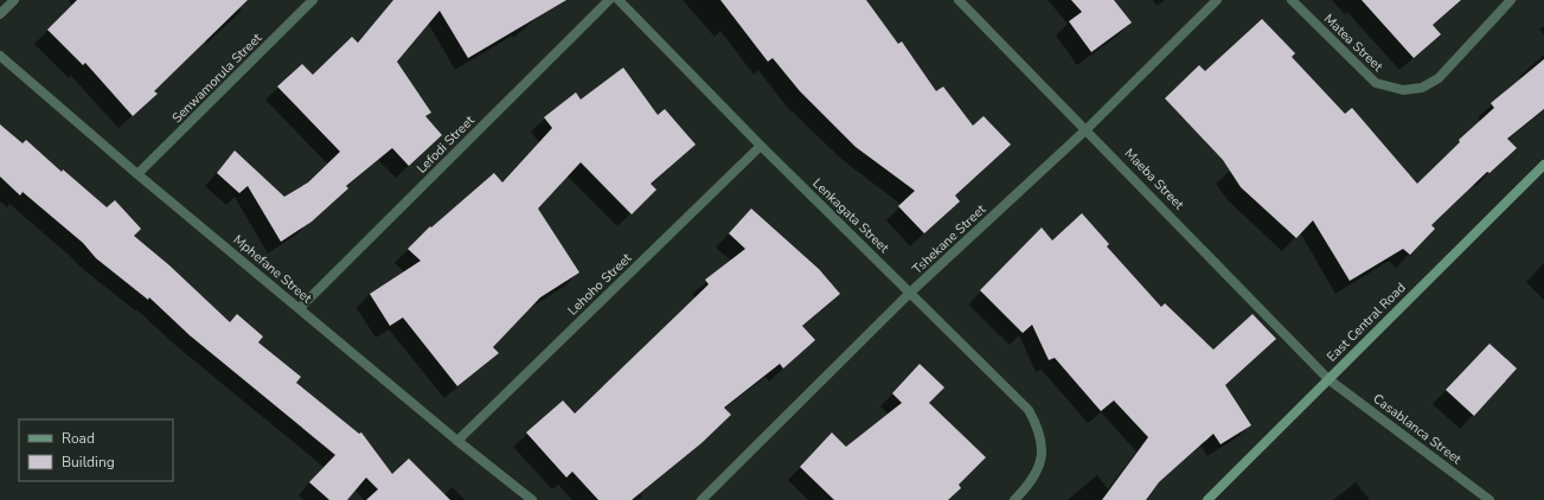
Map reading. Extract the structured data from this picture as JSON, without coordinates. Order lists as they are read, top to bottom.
{
  "streets": {
    "street": [
      "Matea Street",
      "Senwamorula Street",
      "Lefodi Street",
      "Maeba Street",
      "Lenkagata Street",
      "Tshekane Street",
      "Mphefane Street",
      "Lehoho Street",
      "East Central Road",
      "Casablanca Street"
    ]
  },
  "crossings": [
    ["Senwamorula Street", "Mphefane Street"],
    ["Lefodi Street", "Mphefane Street"],
    ["Maeba Street", "Tshekane Street"],
    ["Maeba Street", "East Central Road"],
    ["Maeba Street", "Casablanca Street"],
    ["Lenkagata Street", "Tshekane Street"],
    ["Lenkagata Street", "Lehoho Street"],
    ["Mphefane Street", "Lehoho Street"],
    ["East Central Road", "Casablanca Street"]
  ],
  "legend": ["Road", "Building"]
}
